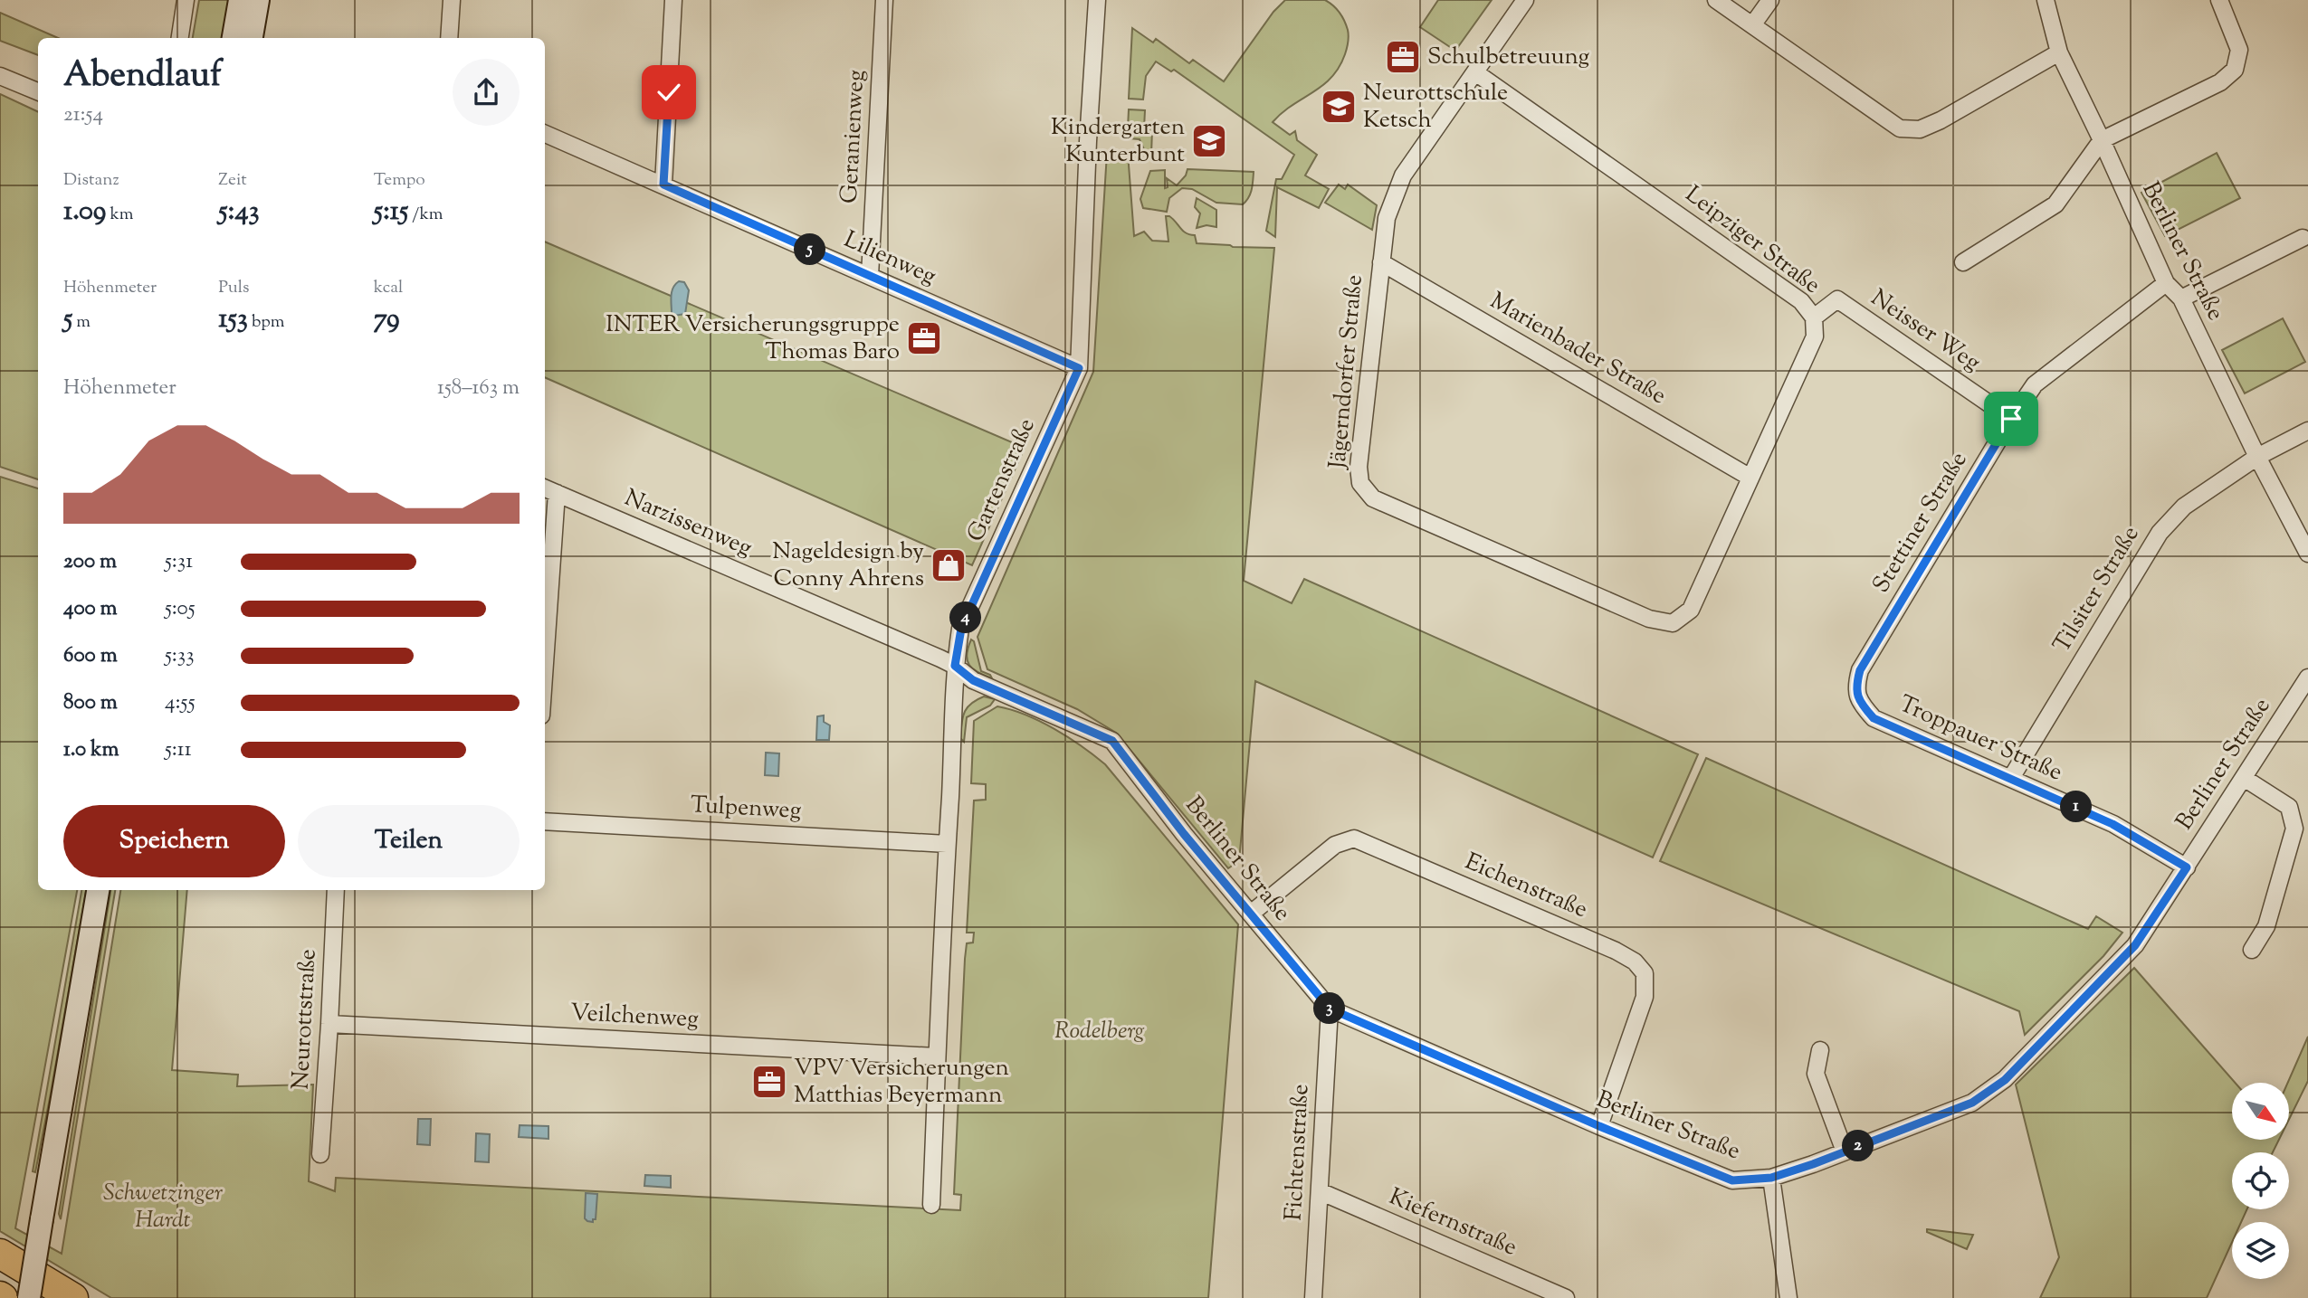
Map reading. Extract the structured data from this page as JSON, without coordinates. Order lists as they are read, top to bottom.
{
  "streets": {
    "street": [
      "Geranienweg",
      "Leipziger Straße",
      "Berliner Straße",
      "Lilienweg",
      "Neisser Weg",
      "Marienbader Straße",
      "Jägerndorfer Straße",
      "Gartenstraße",
      "Stettiner Straße",
      "Narzissenweg",
      "Tilsiter Straße",
      "Troppauer Straße",
      "Tulpenweg",
      "Eichenstraße",
      "Veilchenweg",
      "Neurottstraße",
      "Fichtenstraße",
      "Kiefernstraße"
    ]
  },
  "crossings": [
    ["Geranienweg", "Lilienweg"],
    ["Leipziger Straße", "Neisser Weg"],
    ["Leipziger Straße", "Marienbader Straße"],
    ["Leipziger Straße", "Jägerndorfer Straße"],
    ["Berliner Straße", "Gartenstraße"],
    ["Berliner Straße", "Stettiner Straße"],
    ["Berliner Straße", "Narzissenweg"],
    ["Berliner Straße", "Tilsiter Straße"],
    ["Berliner Straße", "Troppauer Straße"],
    ["Berliner Straße", "Eichenstraße"],
    ["Berliner Straße", "Fichtenstraße"],
    ["Lilienweg", "Gartenstraße"],
    ["Neisser Weg", "Stettiner Straße"],
    ["Marienbader Straße", "Jägerndorfer Straße"],
    ["Gartenstraße", "Narzissenweg"],
    ["Gartenstraße", "Tulpenweg"],
    ["Gartenstraße", "Veilchenweg"],
    ["Stettiner Straße", "Troppauer Straße"],
    ["Tilsiter Straße", "Troppauer Straße"],
    ["Veilchenweg", "Neurottstraße"],
    ["Fichtenstraße", "Kiefernstraße"]
  ],
  "parks": ["Rodelberg", "Schwetzinger Hardt"],
  "places": {
    "office": ["Schulbetreuung", "INTER Versicherungsgruppe Thomas Baro", "VPV Versicherungen Matthias Beyermann"],
    "school or university": ["Neurottschule Ketsch", "Kindergarten Kunterbunt"],
    "shop": ["Nageldesign by Conny Ahrens"]
  },
  "north": "bottom right",
  "page": {
    "heading": ["Abendlauf", "21:54"],
    "stats": [
      ["Distanz", "1.09 km"],
      ["Zeit", "5:43"],
      ["Tempo", "5:15 /km"],
      ["Höhenmeter", "5 m"],
      ["Puls", "153 bpm"],
      ["kcal", "79"]
    ],
    "pins": [
      "5",
      "4",
      "1",
      "3",
      "2"
    ],
    "chart": ["Höhenmeter", "158–163 m"],
    "list": [
      {
        "name": "200 m",
        "note": "5:31"
      },
      {
        "name": "400 m",
        "note": "5:05"
      },
      {
        "name": "600 m",
        "note": "5:33"
      },
      {
        "name": "800 m",
        "note": "4:55"
      },
      {
        "name": "1.0 km",
        "note": "5:11"
      }
    ],
    "buttons": ["Speichern", "Teilen"]
  }
}
